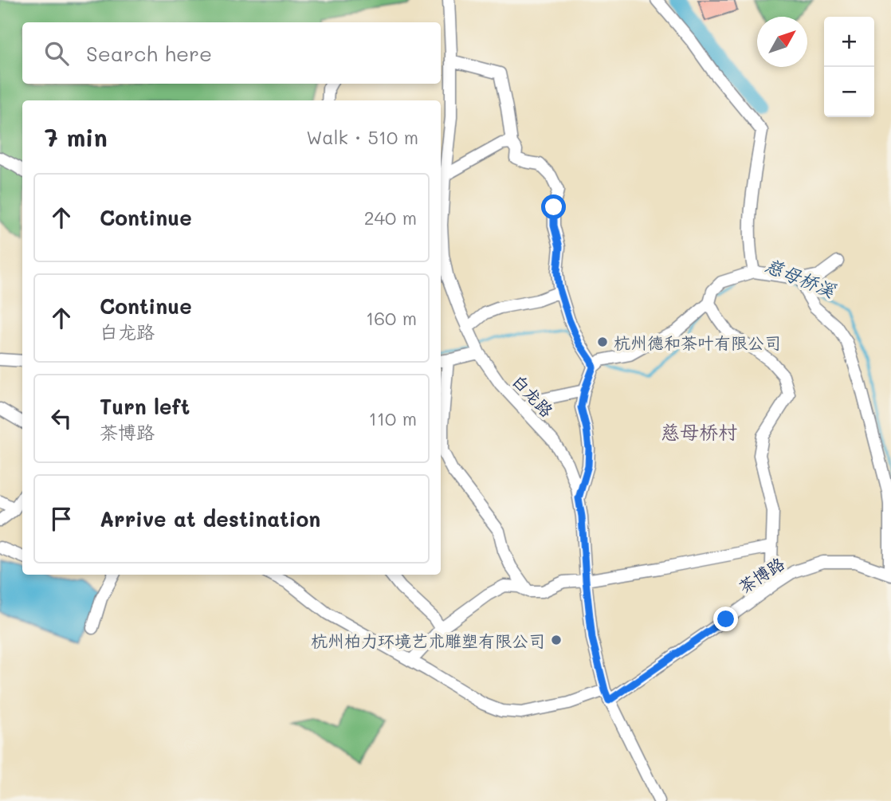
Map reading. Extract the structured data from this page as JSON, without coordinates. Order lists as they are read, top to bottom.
{
  "streets": {
    "street": ["白龙路", "茶博路"]
  },
  "crossings": [
    ["白龙路", "茶博路"]
  ],
  "districts": ["慈母桥村"],
  "water": ["慈母桥溪"],
  "places": ["杭州德和茶叶有限公司", "杭州柏力环境艺术雕塑有限公司"],
  "north": "top right",
  "page": {
    "map_buttons": ["+", "−"],
    "search": "Search here",
    "heading": ["7 min", "Walk · 510 m"],
    "list": [
      ["Continue", "240 m"],
      ["Continue", "白龙路", "160 m"],
      ["Turn left", "茶博路", "110 m"],
      "Arrive at destination"
    ]
  }
}
